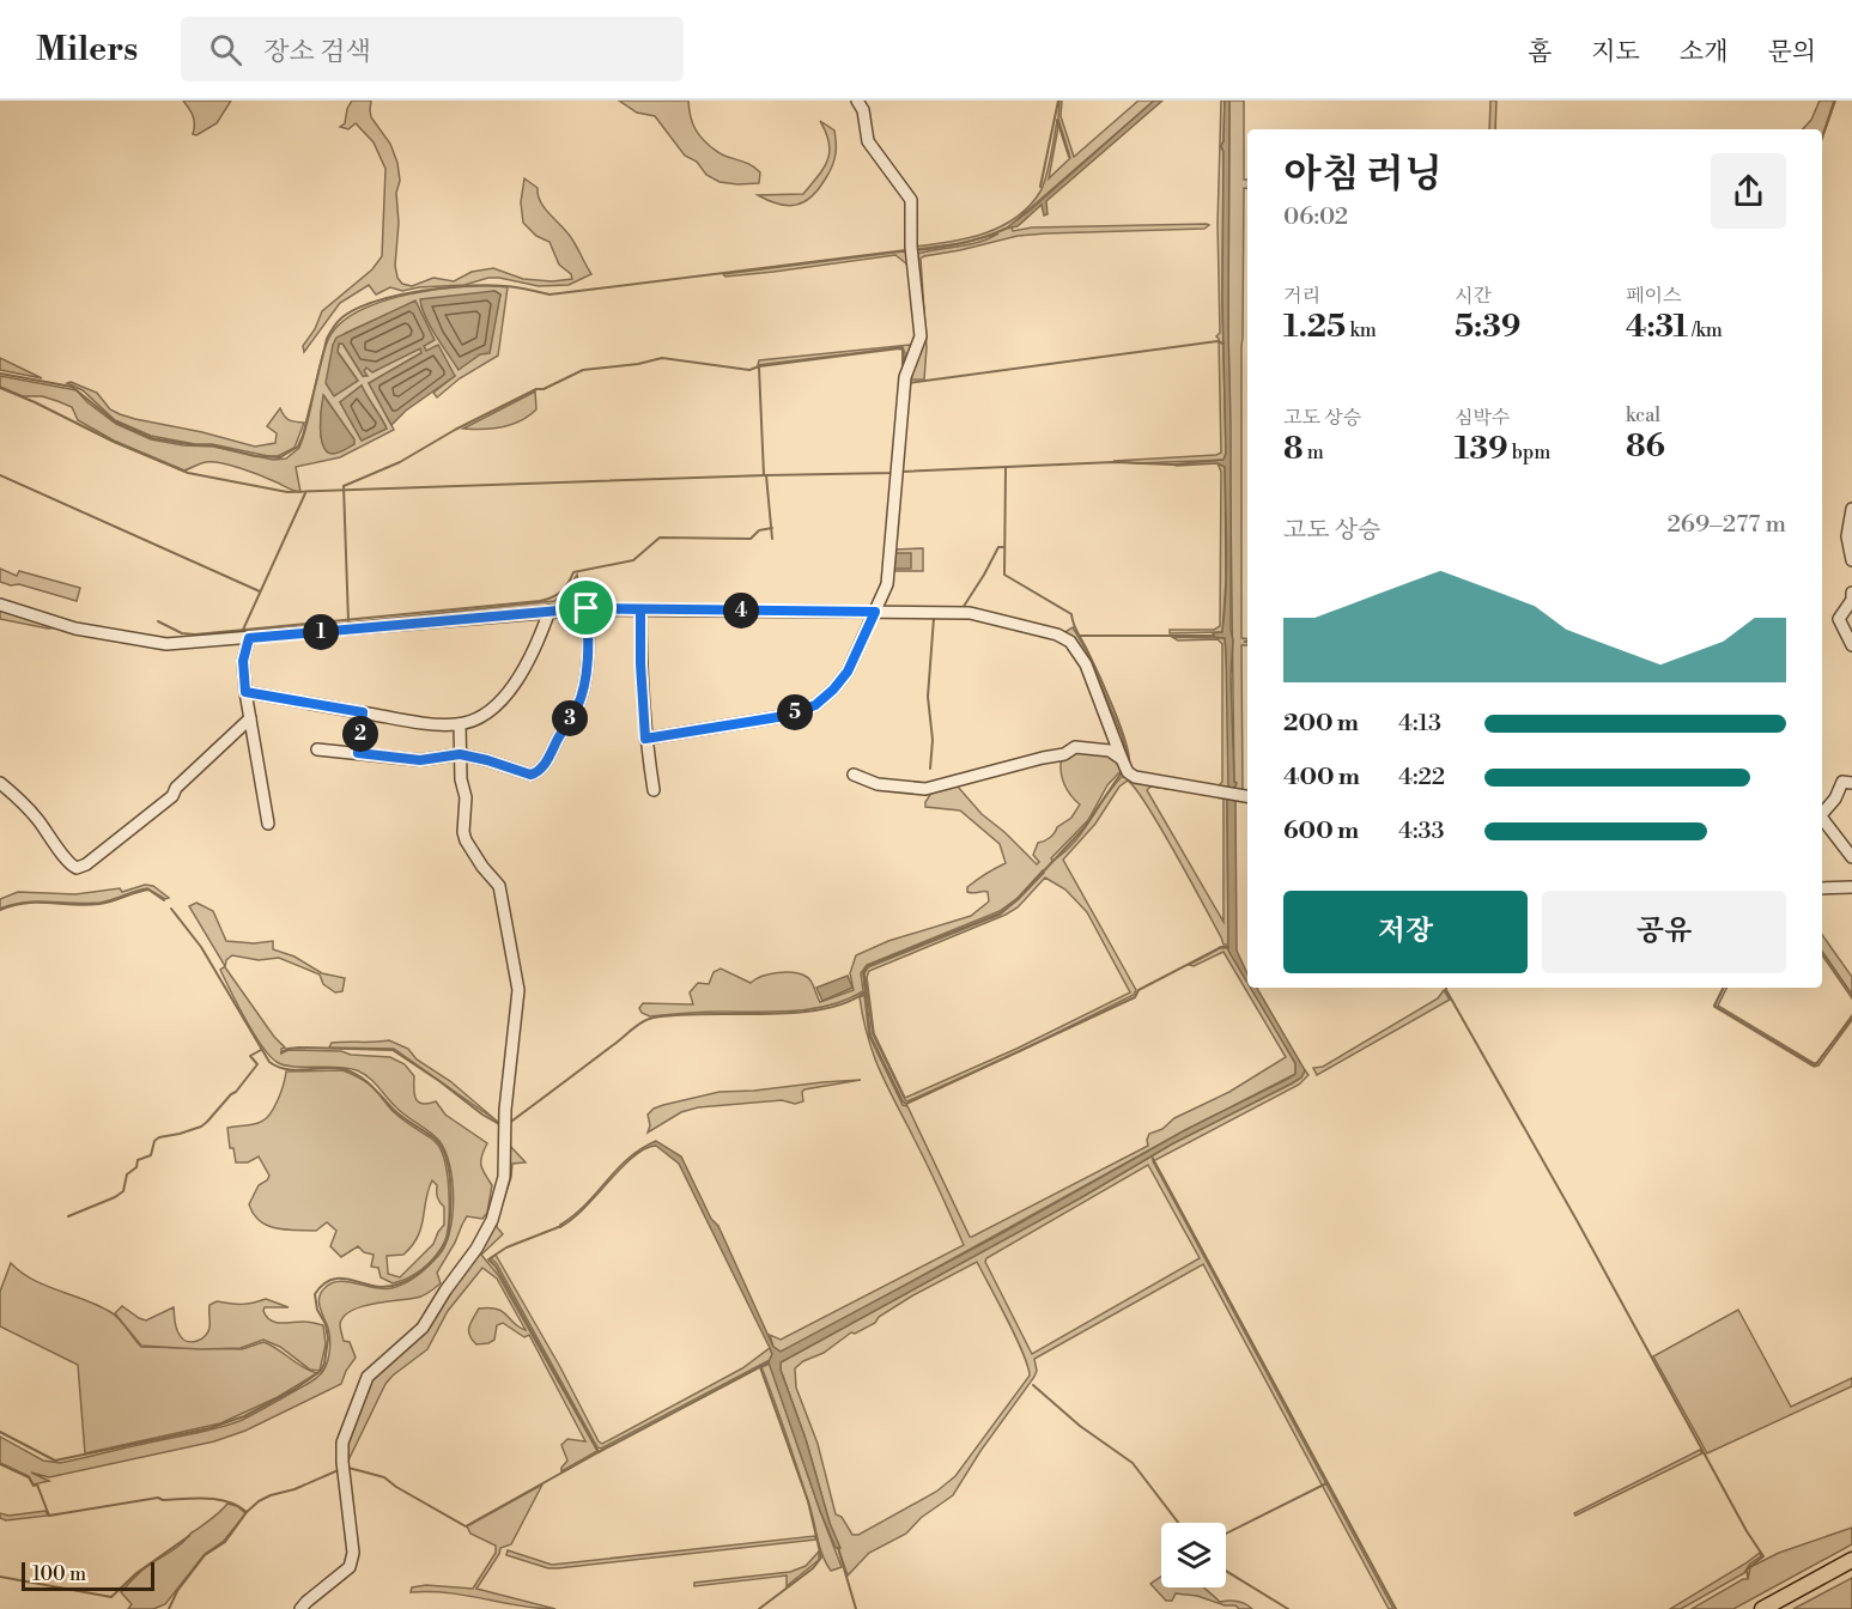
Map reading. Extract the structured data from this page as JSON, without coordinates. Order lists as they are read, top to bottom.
{
  "scale_bar": "100 m",
  "page": {
    "header": "Milers",
    "search": "장소 검색",
    "nav": [
      "홈",
      "지도",
      "소개",
      "문의"
    ],
    "heading": ["아침 러닝", "06:02"],
    "stats": [
      ["거리", "1.25 km"],
      ["시간", "5:39"],
      ["페이스", "4:31 /km"],
      ["고도 상승", "8 m"],
      ["심박수", "139 bpm"],
      ["kcal", "86"]
    ],
    "chart": ["고도 상승", "269–277 m"],
    "pins": [
      "4",
      "1",
      "5",
      "3",
      "2"
    ],
    "list": [
      {
        "name": "200 m",
        "note": "4:13"
      },
      {
        "name": "400 m",
        "note": "4:22"
      },
      {
        "name": "600 m",
        "note": "4:33"
      }
    ],
    "buttons": ["저장", "공유"],
    "scale": "100 m"
  }
}
